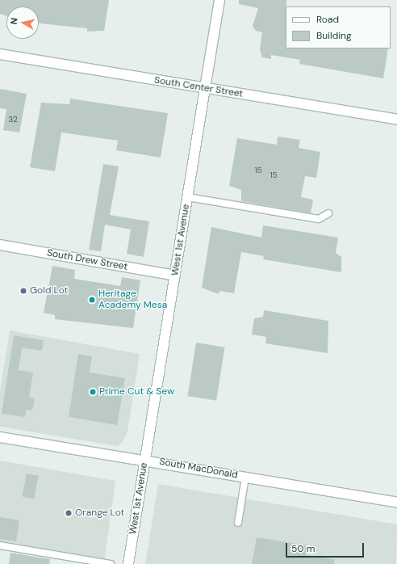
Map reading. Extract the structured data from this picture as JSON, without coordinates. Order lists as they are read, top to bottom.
{
  "streets": {
    "street": [
      "South Center Street",
      "West 1st Avenue",
      "South Drew Street",
      "South MacDonald"
    ]
  },
  "crossings": [
    ["South Center Street", "West 1st Avenue"],
    ["West 1st Avenue", "South Drew Street"],
    ["West 1st Avenue", "South MacDonald"]
  ],
  "places": [
    "Gold Lot",
    "Heritage Academy Mesa",
    "Prime Cut & Sew",
    "Orange Lot"
  ],
  "house_numbers": ["32", "15", "15"],
  "legend": ["Road", "Building"],
  "scale_bar": "50 m",
  "north": "left"
}
